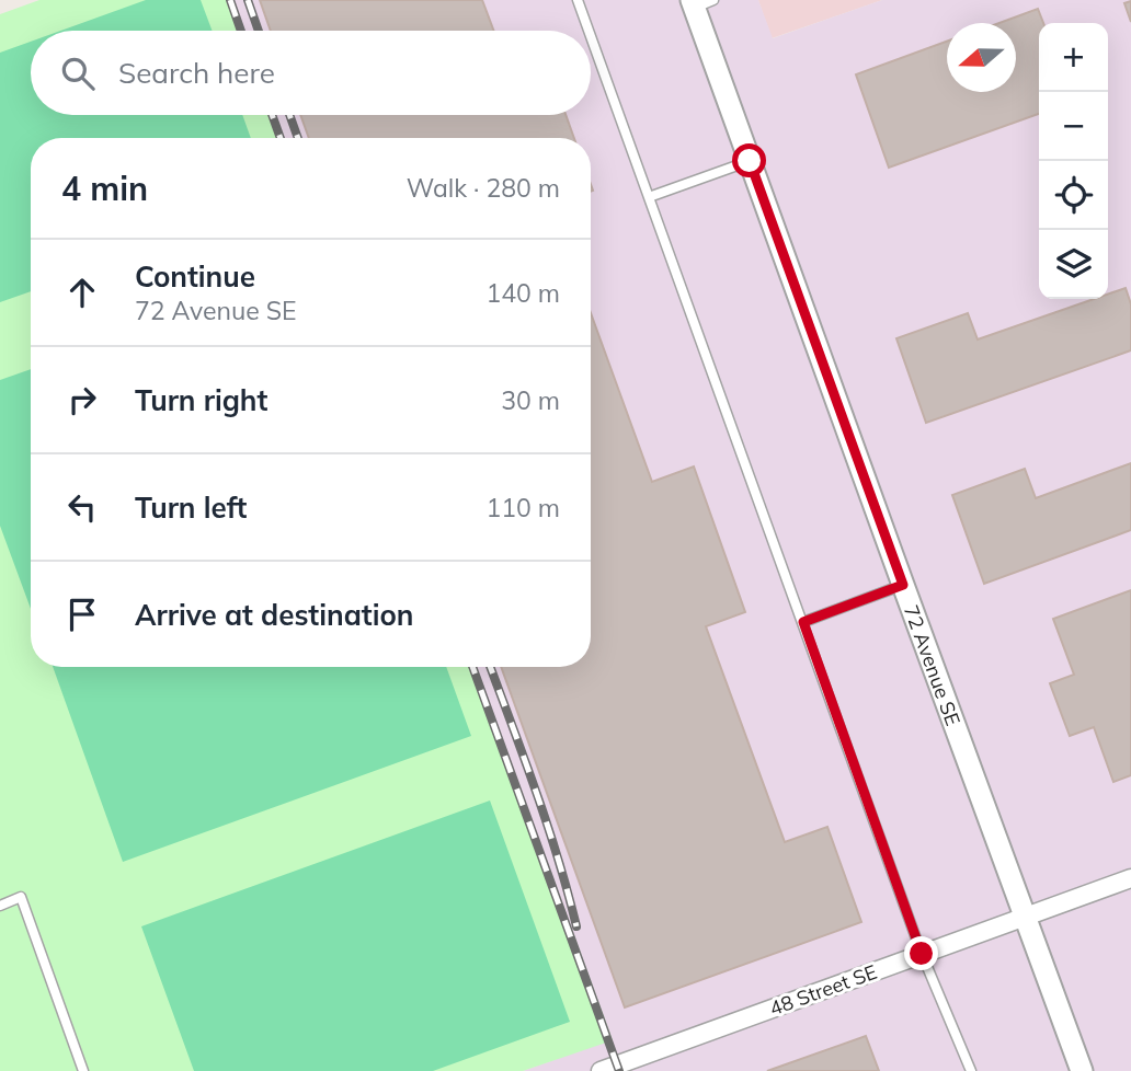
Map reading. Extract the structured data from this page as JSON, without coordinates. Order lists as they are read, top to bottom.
{
  "streets": {
    "street": ["72 Avenue SE", "48 Street SE"]
  },
  "crossings": [
    ["72 Avenue SE", "48 Street SE"]
  ],
  "north": "left",
  "page": {
    "map_buttons": ["+", "−"],
    "search": "Search here",
    "heading": ["4 min", "Walk · 280 m"],
    "list": [
      ["Continue", "72 Avenue SE", "140 m"],
      ["Turn right", "30 m"],
      ["Turn left", "110 m"],
      "Arrive at destination"
    ]
  }
}
